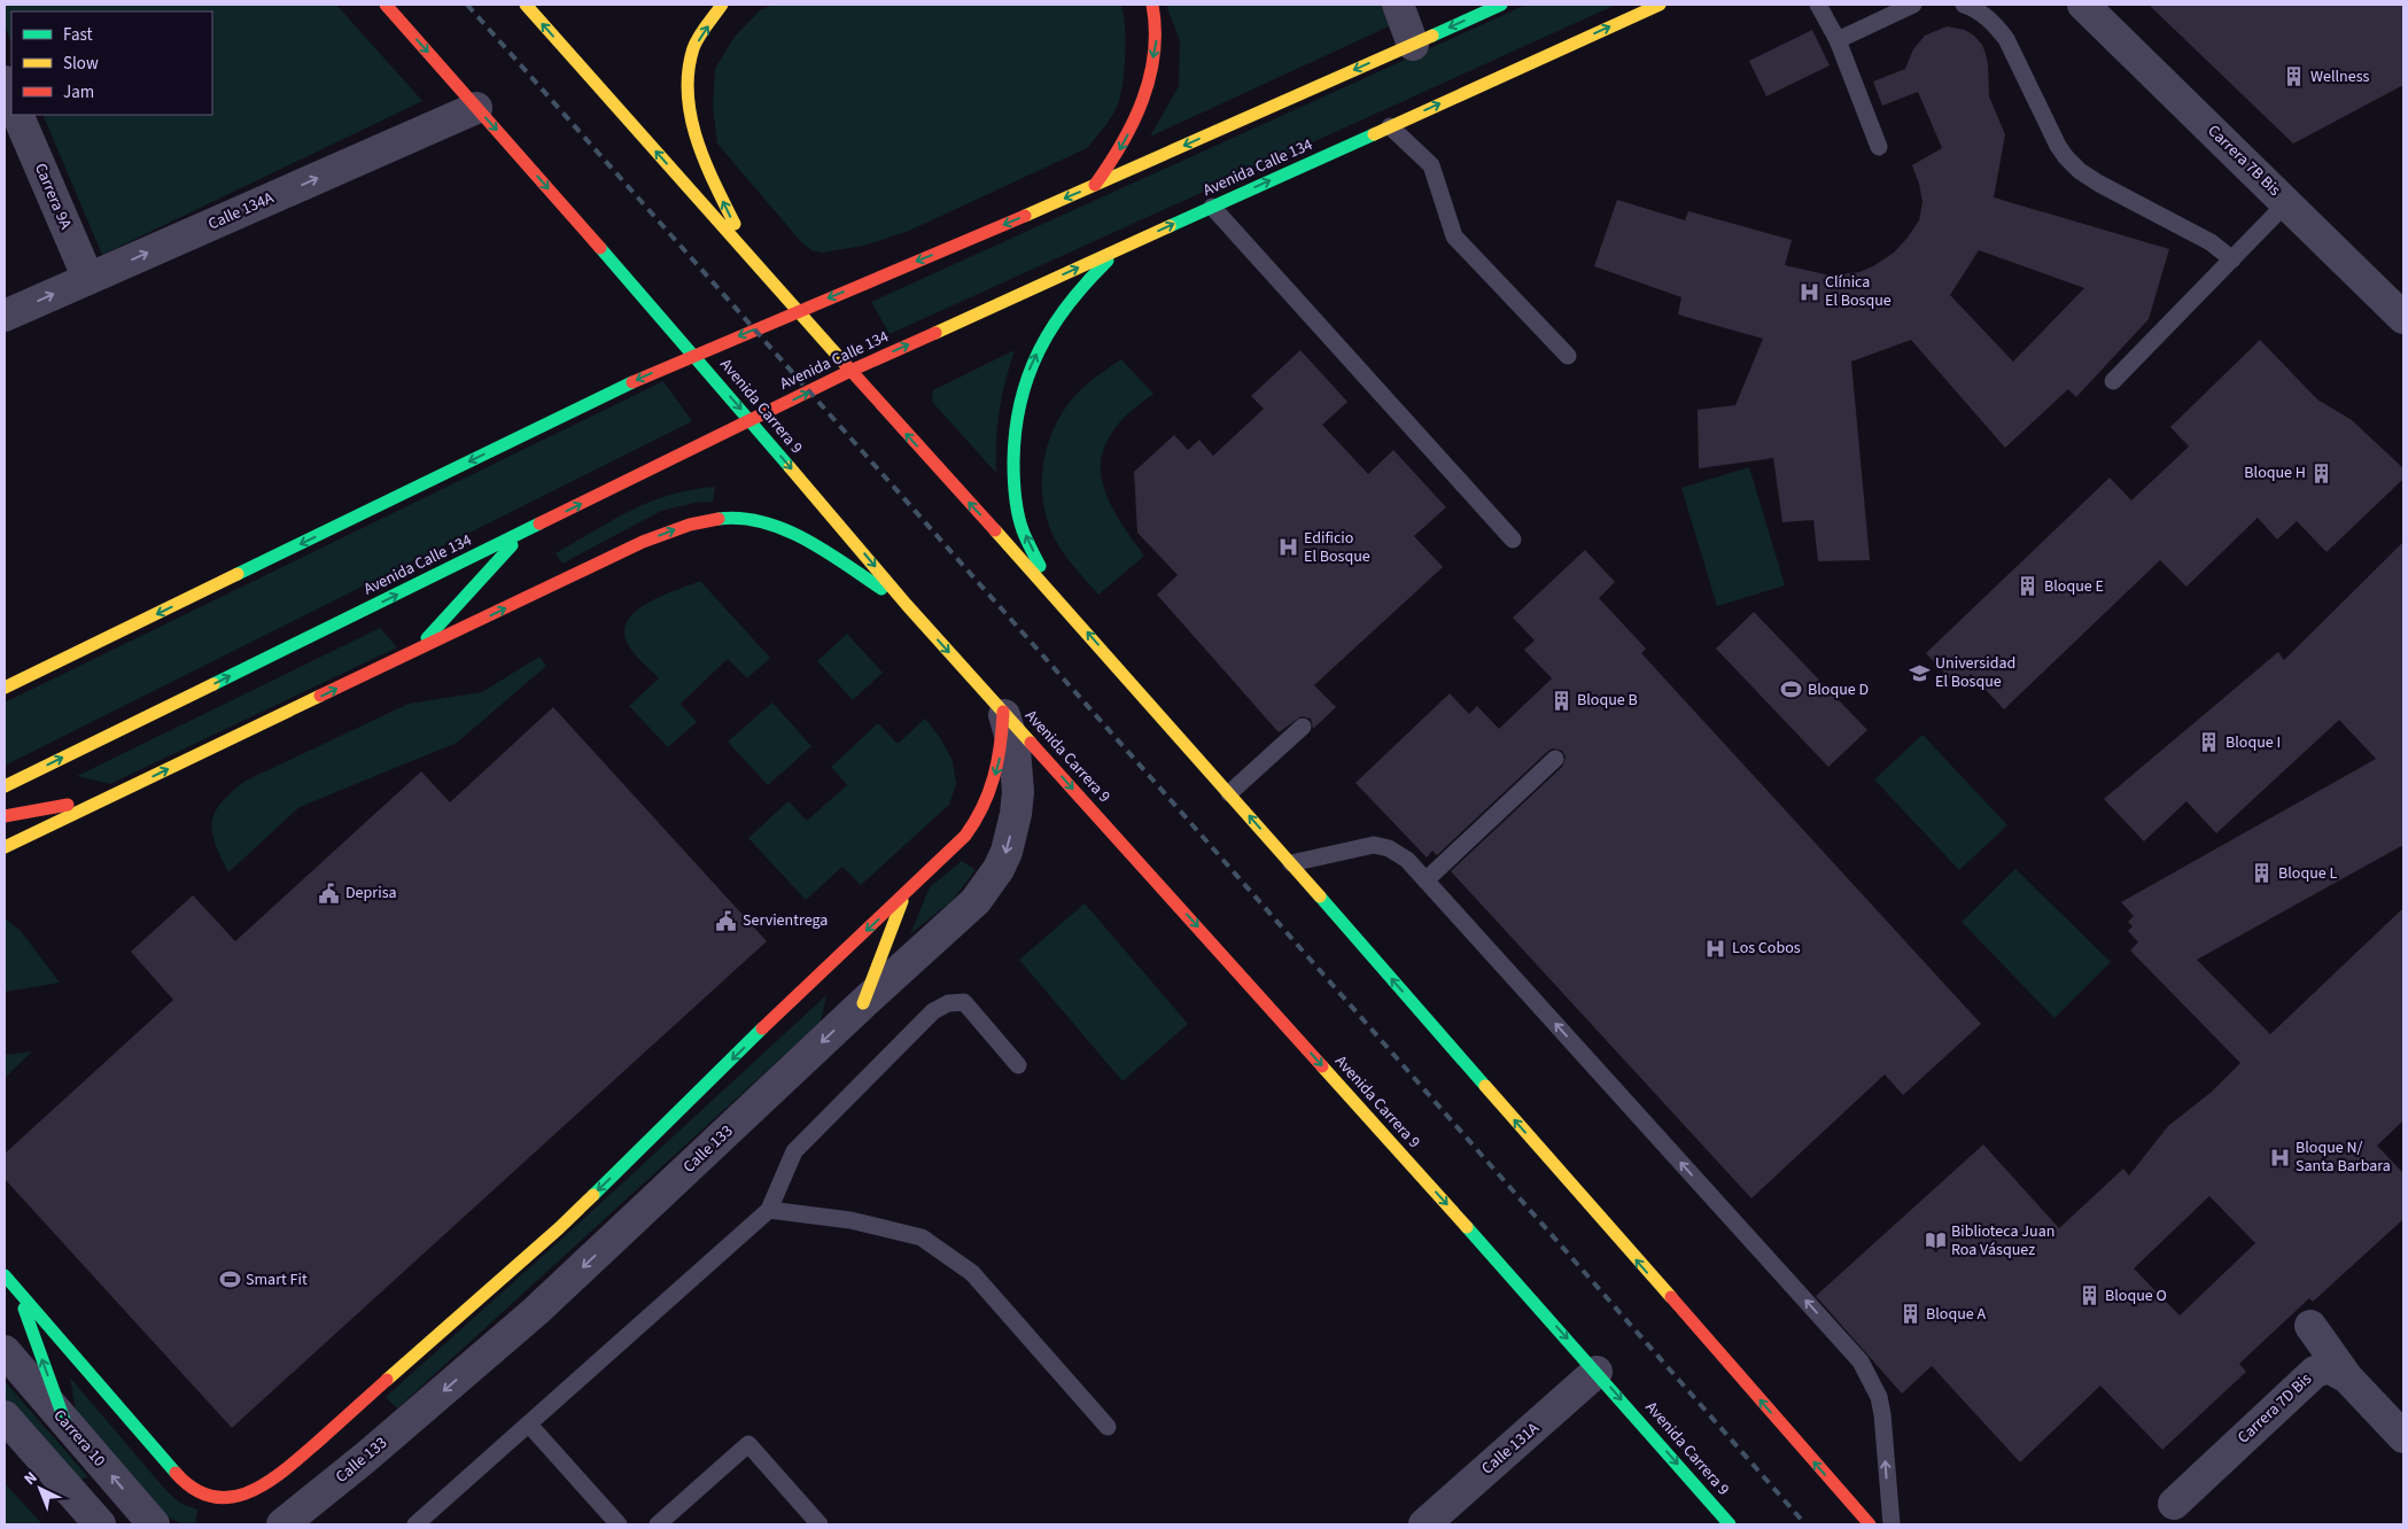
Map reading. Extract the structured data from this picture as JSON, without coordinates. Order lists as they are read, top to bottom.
{
  "streets": {
    "main road": ["Avenida Calle 134", "Avenida Carrera 9"],
    "street": [
      "Carrera 7B Bis",
      "Carrera 9A",
      "Calle 134A",
      "Calle 133",
      "Carrera 7D Bis",
      "Carrera 10",
      "Calle 131A"
    ]
  },
  "crossings": [
    ["Avenida Calle 134", "Avenida Carrera 9"],
    ["Carrera 9A", "Calle 134A"],
    ["Calle 134A", "Avenida Carrera 9"],
    ["Avenida Carrera 9", "Calle 133"],
    ["Avenida Carrera 9", "Calle 131A"]
  ],
  "one_way": ["Calle 134A", "Calle 133"],
  "places": {
    "building": [
      "Wellness",
      "Bloque H",
      "Bloque E",
      "Bloque B",
      "Bloque I",
      "Bloque L",
      "Bloque O",
      "Bloque A"
    ],
    "hospital": [
      "Clínica El Bosque",
      "Edificio El Bosque",
      "Los Cobos",
      "Bloque N/ Santa Barbara"
    ],
    "school or university": ["Universidad El Bosque"],
    "sports": ["Bloque D", "Smart Fit"],
    "public building": ["Deprisa", "Servientrega"],
    "library": ["Biblioteca Juan Roa Vásquez"]
  },
  "legend": ["Fast", "Slow", "Jam"],
  "north": "top left"
}
